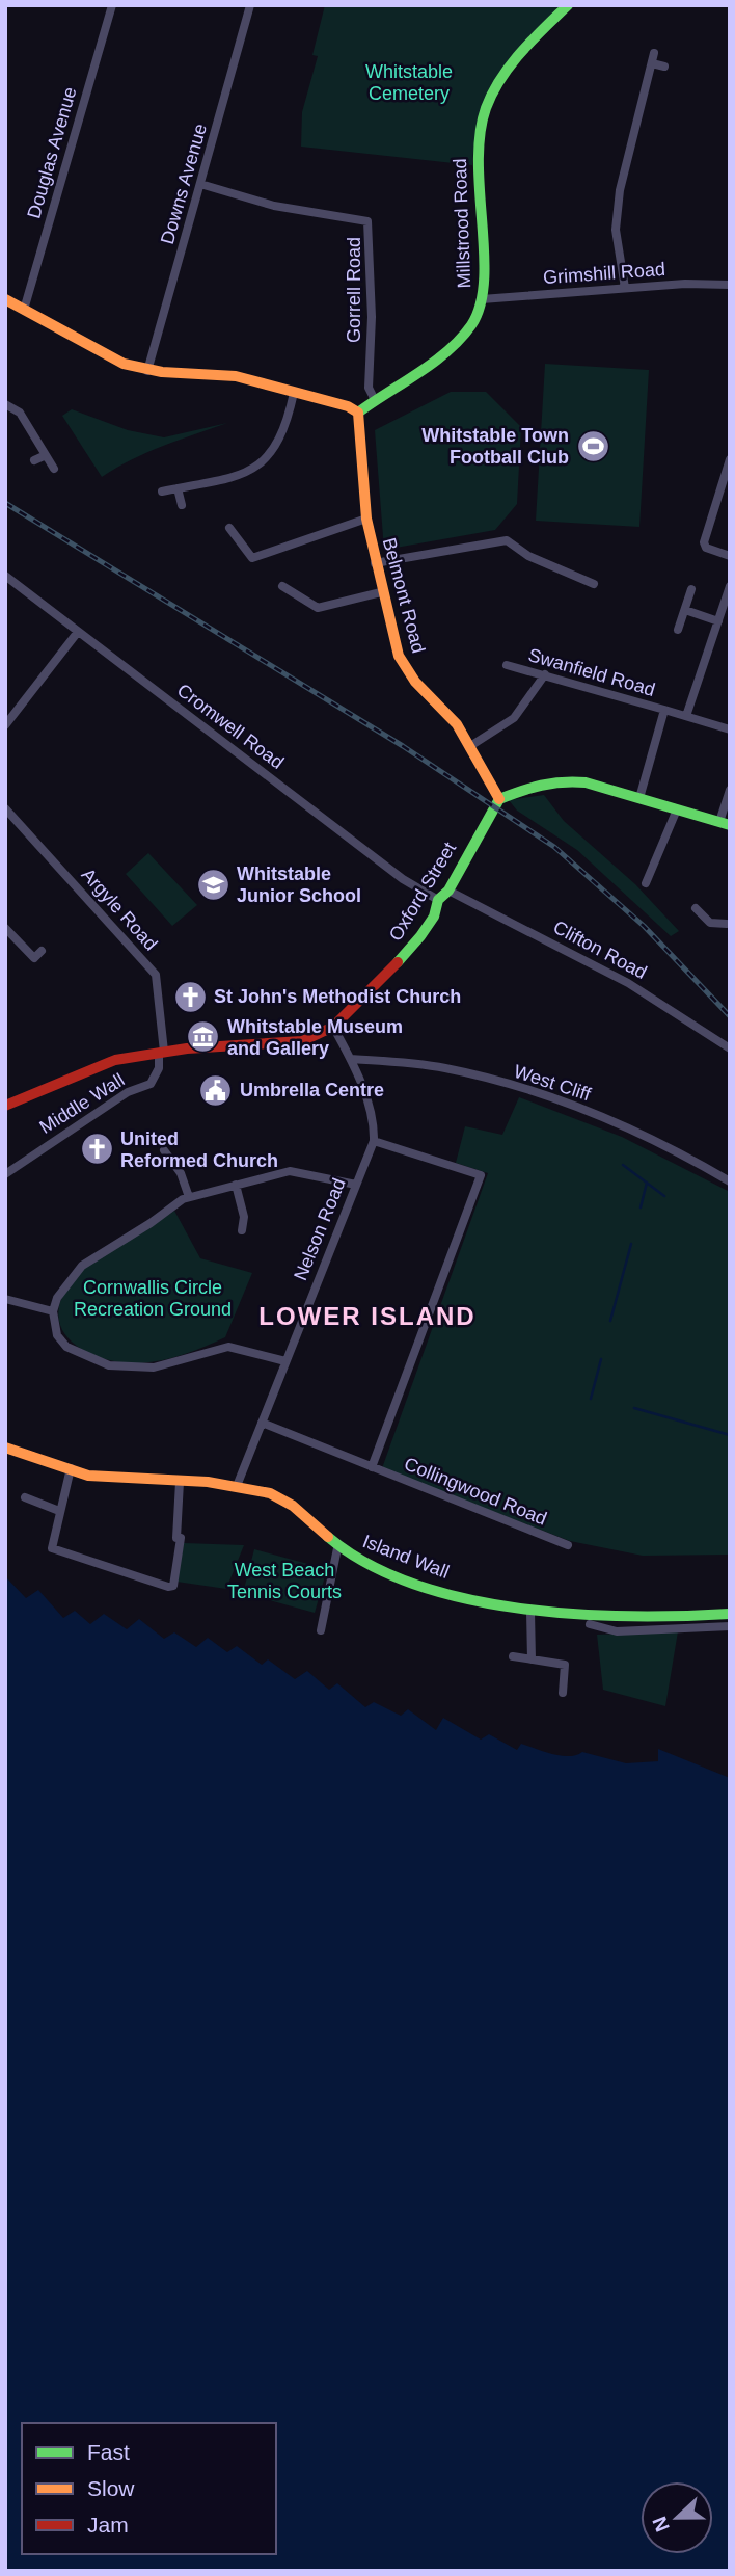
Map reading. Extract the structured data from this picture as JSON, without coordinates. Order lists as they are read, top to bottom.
{
  "streets": {
    "street": [
      "Douglas Avenue",
      "Downs Avenue",
      "Millstrood Road",
      "Grimshill Road",
      "Gorrell Road",
      "Belmont Road",
      "Swanfield Road",
      "Cromwell Road",
      "Oxford Street",
      "Argyle Road",
      "Clifton Road",
      "West Cliff",
      "Middle Wall",
      "Nelson Road",
      "Collingwood Road",
      "Island Wall"
    ]
  },
  "crossings": [
    ["Downs Avenue", "Gorrell Road"],
    ["Millstrood Road", "Grimshill Road"],
    ["Millstrood Road", "Gorrell Road"],
    ["Millstrood Road", "Belmont Road"],
    ["Belmont Road", "Oxford Street"],
    ["Cromwell Road", "Oxford Street"],
    ["Oxford Street", "Argyle Road"],
    ["Oxford Street", "Clifton Road"],
    ["Oxford Street", "Middle Wall"],
    ["Argyle Road", "Middle Wall"],
    ["Nelson Road", "Collingwood Road"],
    ["Nelson Road", "Island Wall"]
  ],
  "districts": ["LOWER ISLAND"],
  "parks": ["Whitstable Cemetery", "Cornwallis Circle Recreation Ground", "West Beach Tennis Courts"],
  "places": {
    "sports": ["Whitstable Town Football Club"],
    "school or university": ["Whitstable Junior School"],
    "church": ["St John's Methodist Church", "United Reformed Church"],
    "museum": ["Whitstable Museum and Gallery"],
    "public building": ["Umbrella Centre"]
  },
  "legend": ["Fast", "Slow", "Jam"],
  "north": "left"
}
